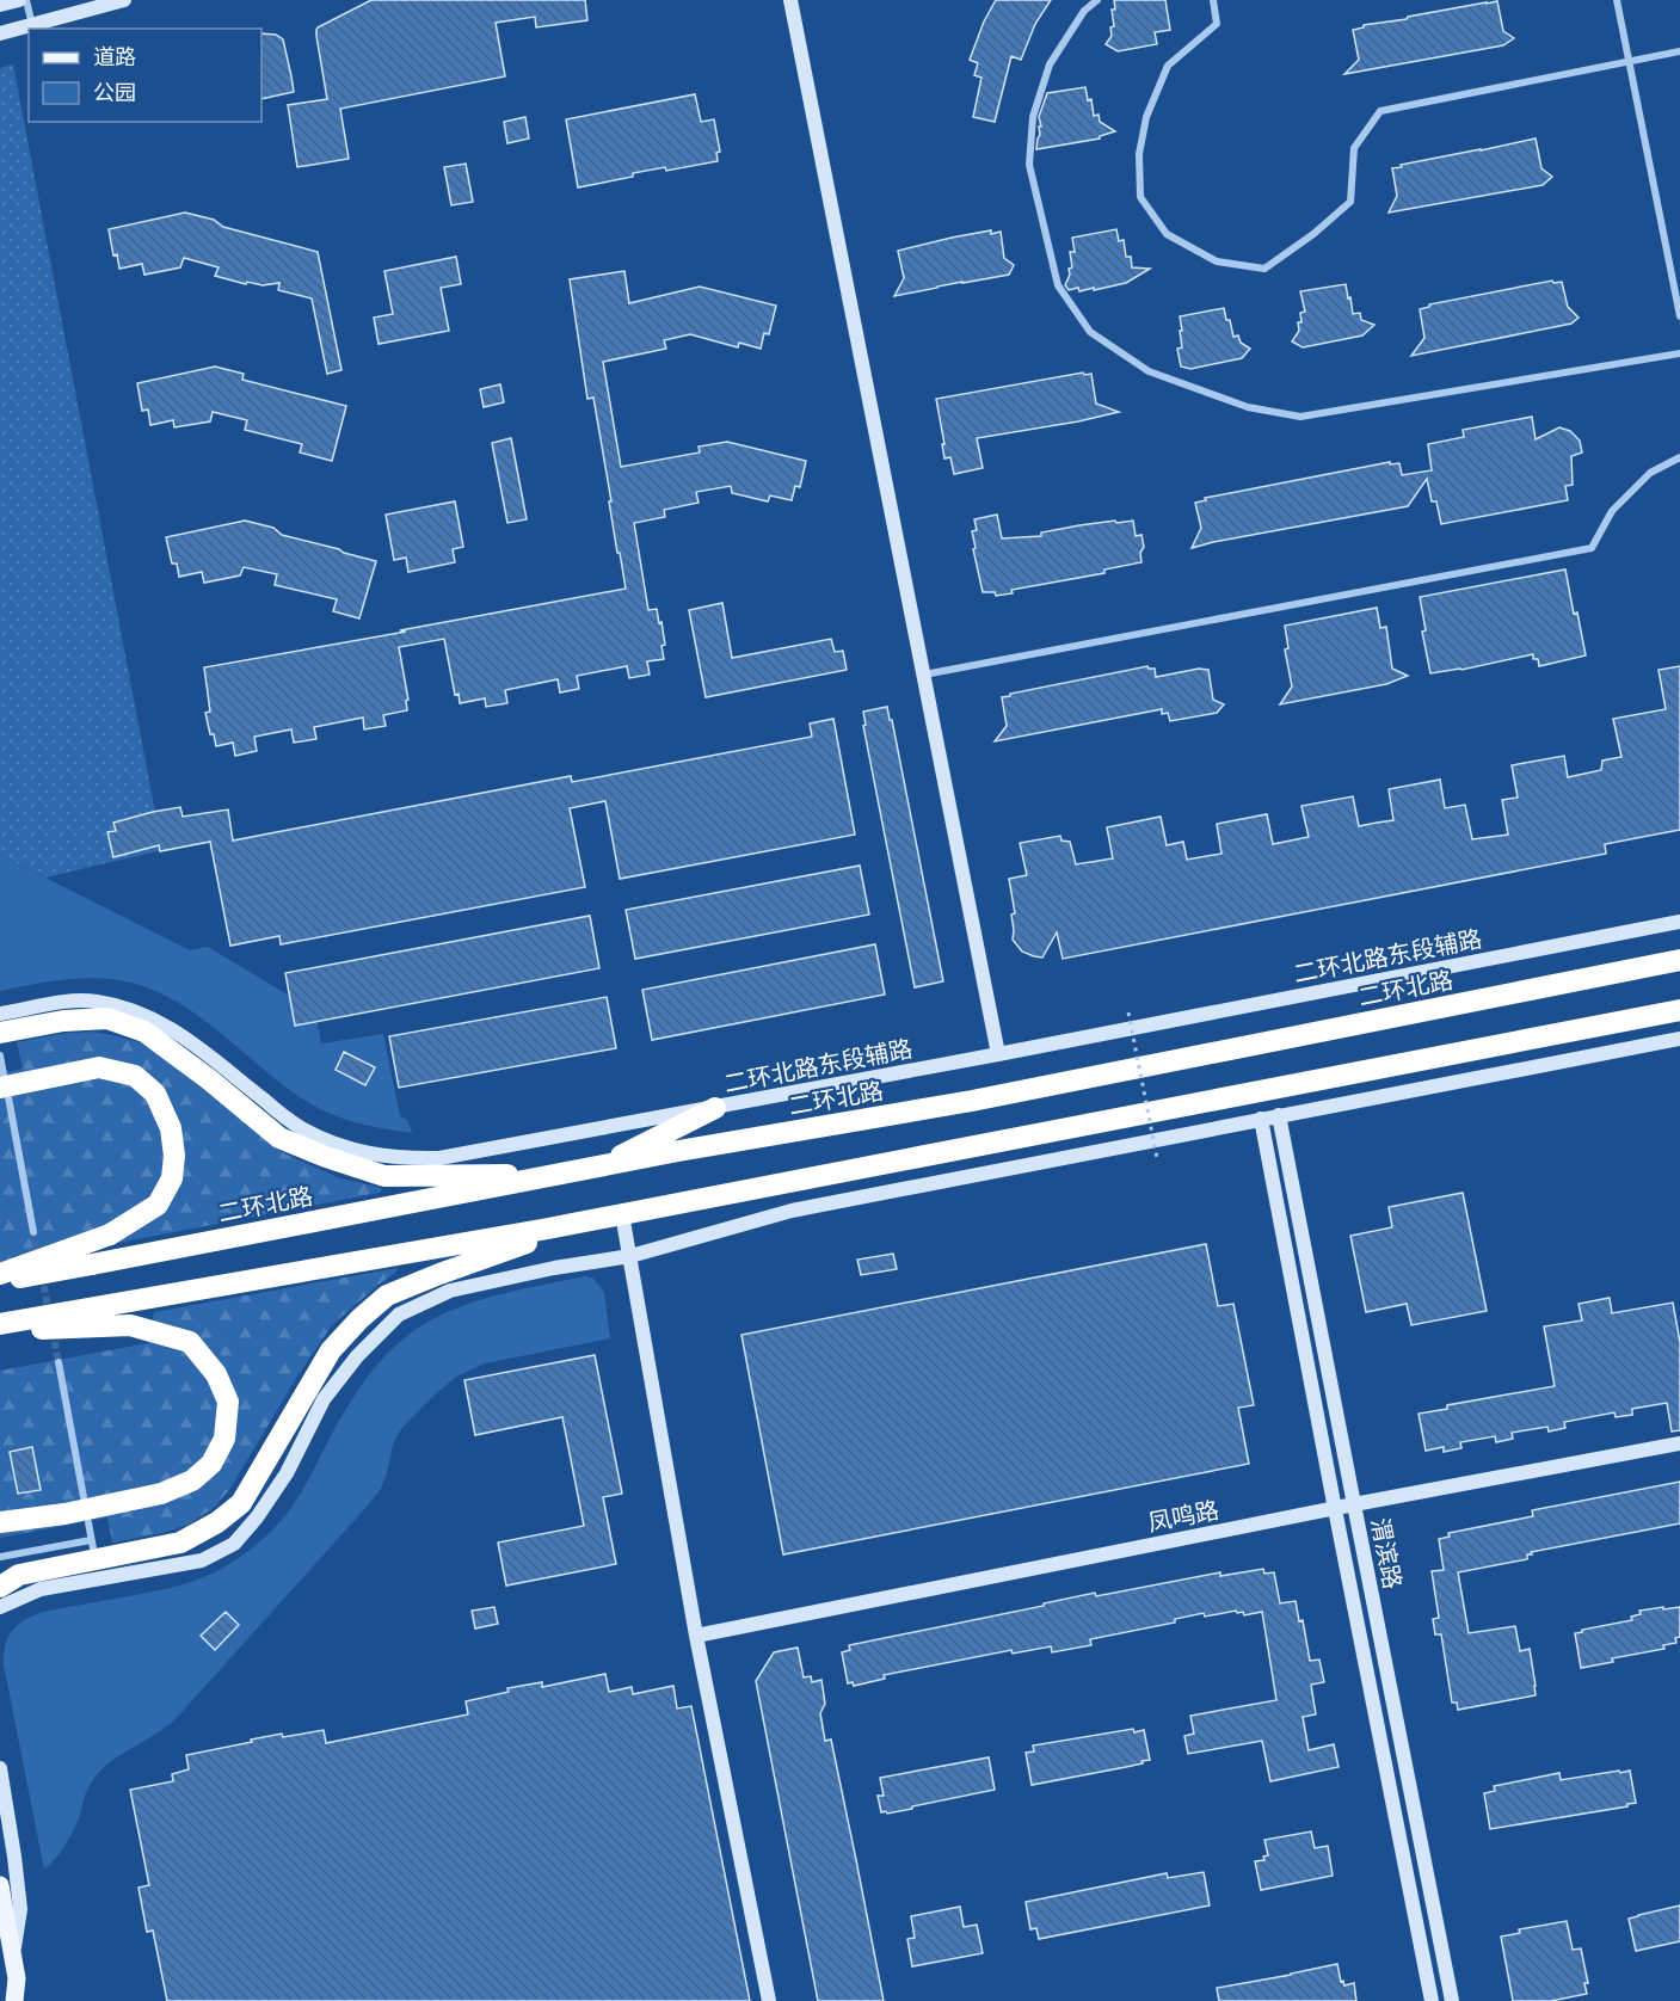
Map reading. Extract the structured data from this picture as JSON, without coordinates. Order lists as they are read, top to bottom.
{
  "streets": {
    "highway": ["二环北路"],
    "street": ["二环北路东段辅路", "凤鸣路", "渭滨路"]
  },
  "crossings": [
    ["凤鸣路", "渭滨路"]
  ],
  "legend": ["道路", "公园"]
}
